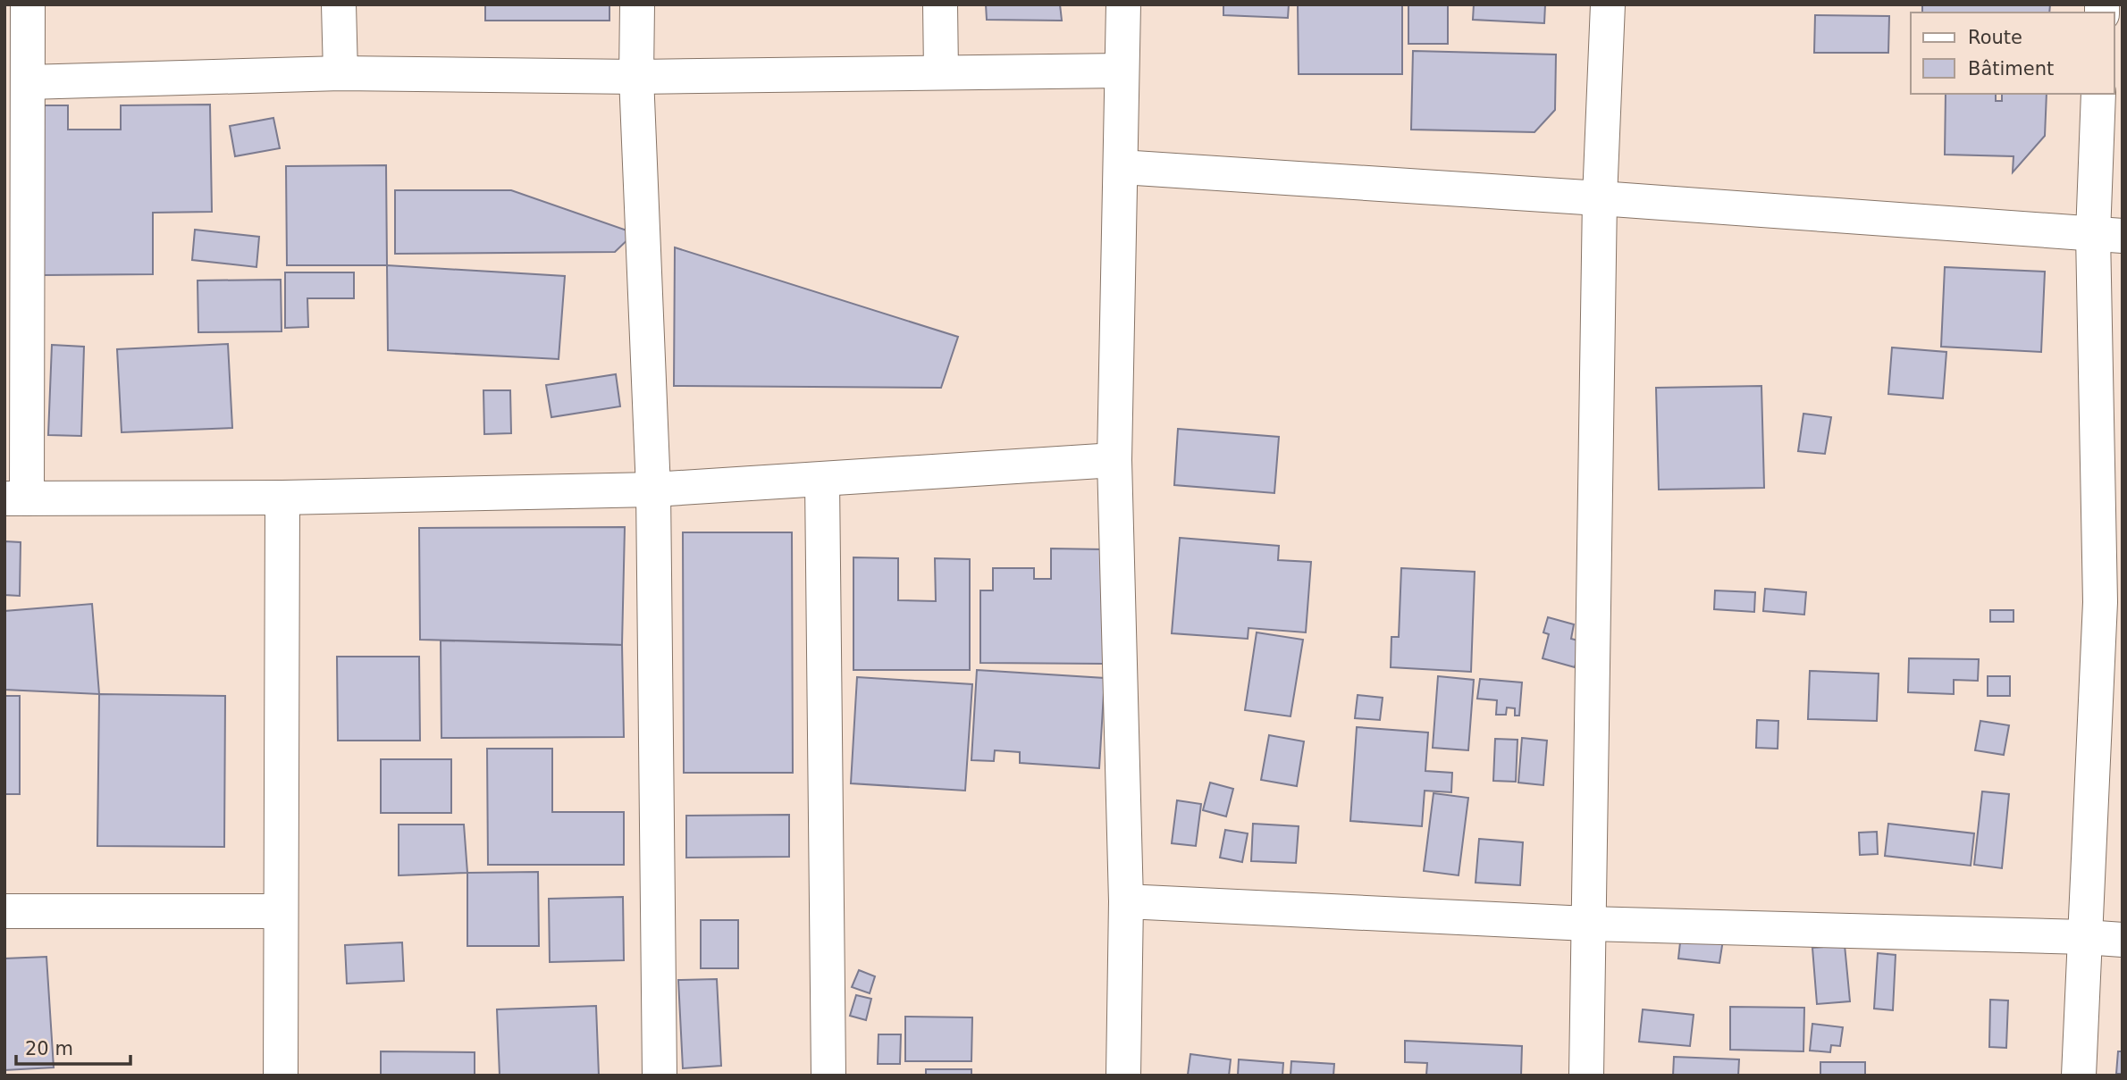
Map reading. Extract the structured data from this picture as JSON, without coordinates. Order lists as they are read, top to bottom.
{
  "legend": ["Route", "Bâtiment"],
  "scale_bar": "20 m"
}
